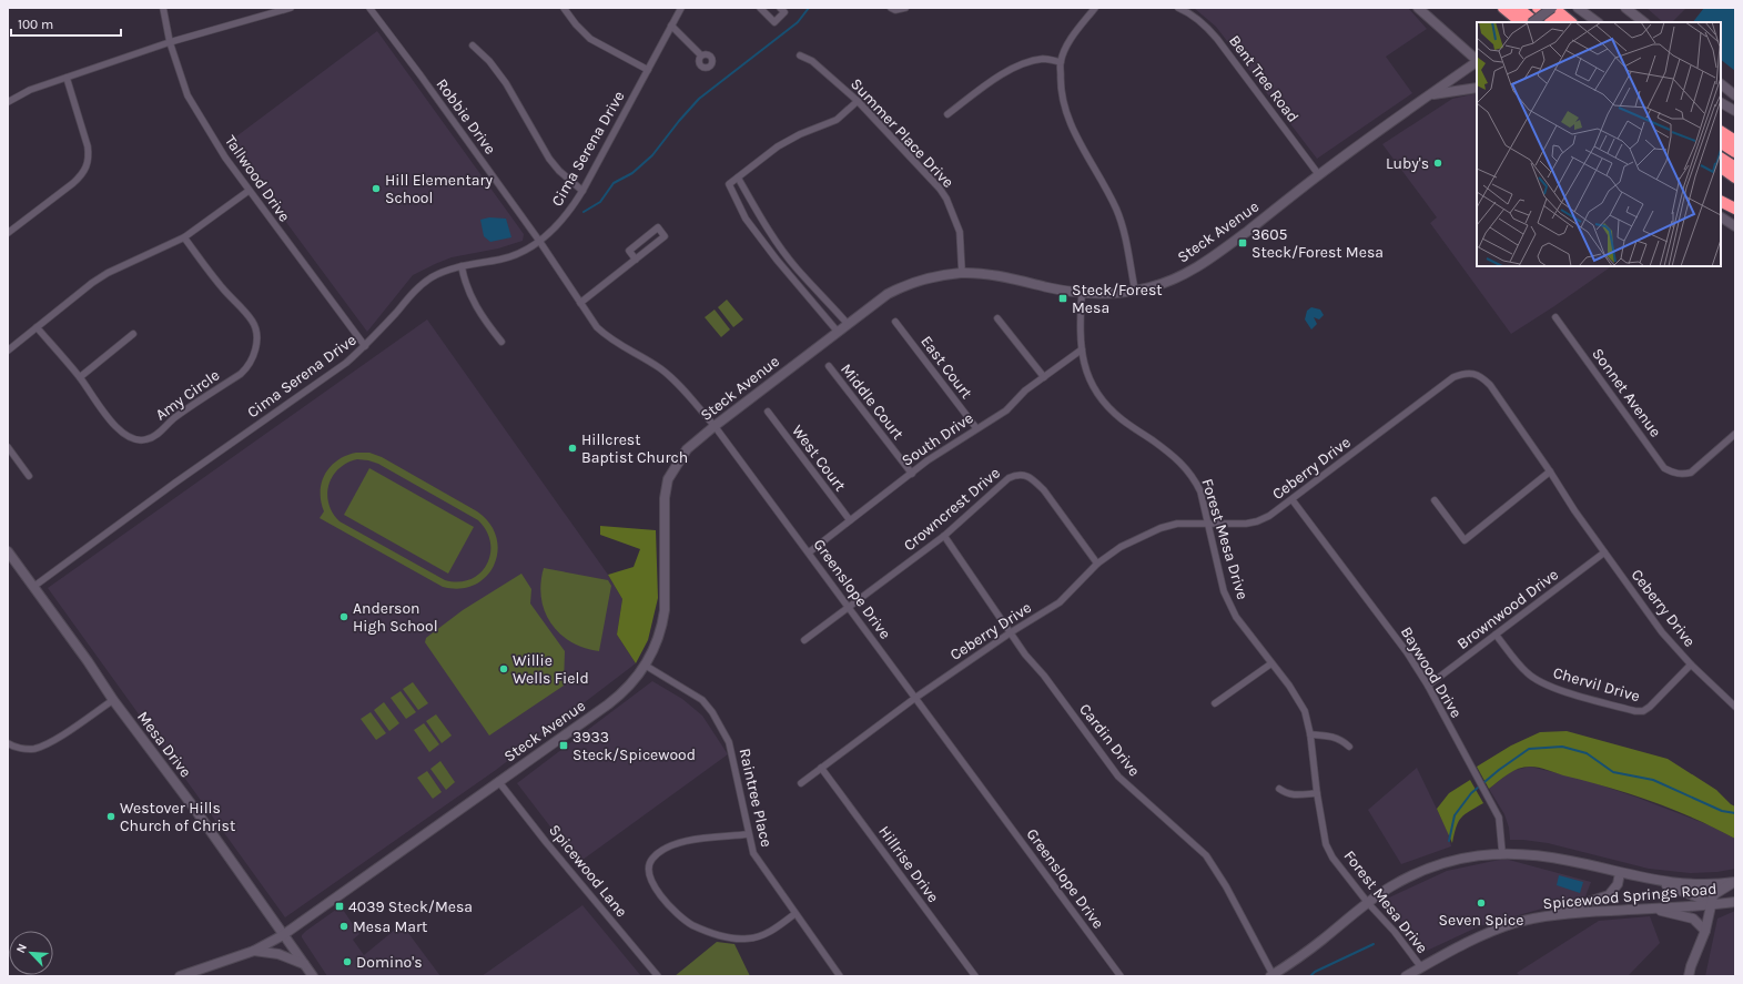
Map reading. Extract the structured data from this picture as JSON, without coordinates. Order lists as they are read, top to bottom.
{
  "streets": {
    "street": [
      "Bent Tree Road",
      "Robbie Drive",
      "Summer Place Drive",
      "Cima Serena Drive",
      "Tallwood Drive",
      "Steck Avenue",
      "East Court",
      "Sonnet Avenue",
      "Amy Circle",
      "Middle Court",
      "South Drive",
      "West Court",
      "Ceberry Drive",
      "Crowncrest Drive",
      "Forest Mesa Drive",
      "Greenslope Drive",
      "Brownwood Drive",
      "Baywood Drive",
      "Chervil Drive",
      "Cardin Drive",
      "Mesa Drive",
      "Raintree Place",
      "Hillrise Drive",
      "Spicewood Lane",
      "Spicewood Springs Road"
    ]
  },
  "crossings": [
    ["Bent Tree Road", "Steck Avenue"],
    ["Robbie Drive", "Cima Serena Drive"],
    ["Robbie Drive", "Greenslope Drive"],
    ["Summer Place Drive", "Steck Avenue"],
    ["Cima Serena Drive", "Tallwood Drive"],
    ["Cima Serena Drive", "Greenslope Drive"],
    ["Cima Serena Drive", "Mesa Drive"],
    ["Steck Avenue", "Forest Mesa Drive"],
    ["Steck Avenue", "Greenslope Drive"],
    ["Steck Avenue", "Mesa Drive"],
    ["Steck Avenue", "Raintree Place"],
    ["Steck Avenue", "Spicewood Lane"],
    ["East Court", "South Drive"],
    ["Middle Court", "South Drive"],
    ["South Drive", "West Court"],
    ["South Drive", "Forest Mesa Drive"],
    ["South Drive", "Greenslope Drive"],
    ["Ceberry Drive", "Crowncrest Drive"],
    ["Ceberry Drive", "Forest Mesa Drive"],
    ["Ceberry Drive", "Greenslope Drive"],
    ["Ceberry Drive", "Brownwood Drive"],
    ["Ceberry Drive", "Baywood Drive"],
    ["Ceberry Drive", "Chervil Drive"],
    ["Ceberry Drive", "Cardin Drive"],
    ["Ceberry Drive", "Hillrise Drive"],
    ["Crowncrest Drive", "Greenslope Drive"],
    ["Crowncrest Drive", "Cardin Drive"],
    ["Forest Mesa Drive", "Spicewood Springs Road"],
    ["Brownwood Drive", "Baywood Drive"],
    ["Brownwood Drive", "Chervil Drive"],
    ["Baywood Drive", "Spicewood Springs Road"],
    ["Cardin Drive", "Spicewood Springs Road"]
  ],
  "places": {
    "other": [
      "Luby's",
      "Hill Elementary School",
      "Hillcrest Baptist Church",
      "Anderson High School",
      "Willie Wells Field",
      "Westover Hills Church of Christ",
      "Seven Spice",
      "Mesa Mart",
      "Domino's"
    ],
    "transit": [
      "3605 Steck/Forest Mesa",
      "Steck/Forest Mesa",
      "3933 Steck/Spicewood",
      "4039 Steck/Mesa"
    ]
  },
  "scale_bar": "100 m",
  "north": "top left"
}
